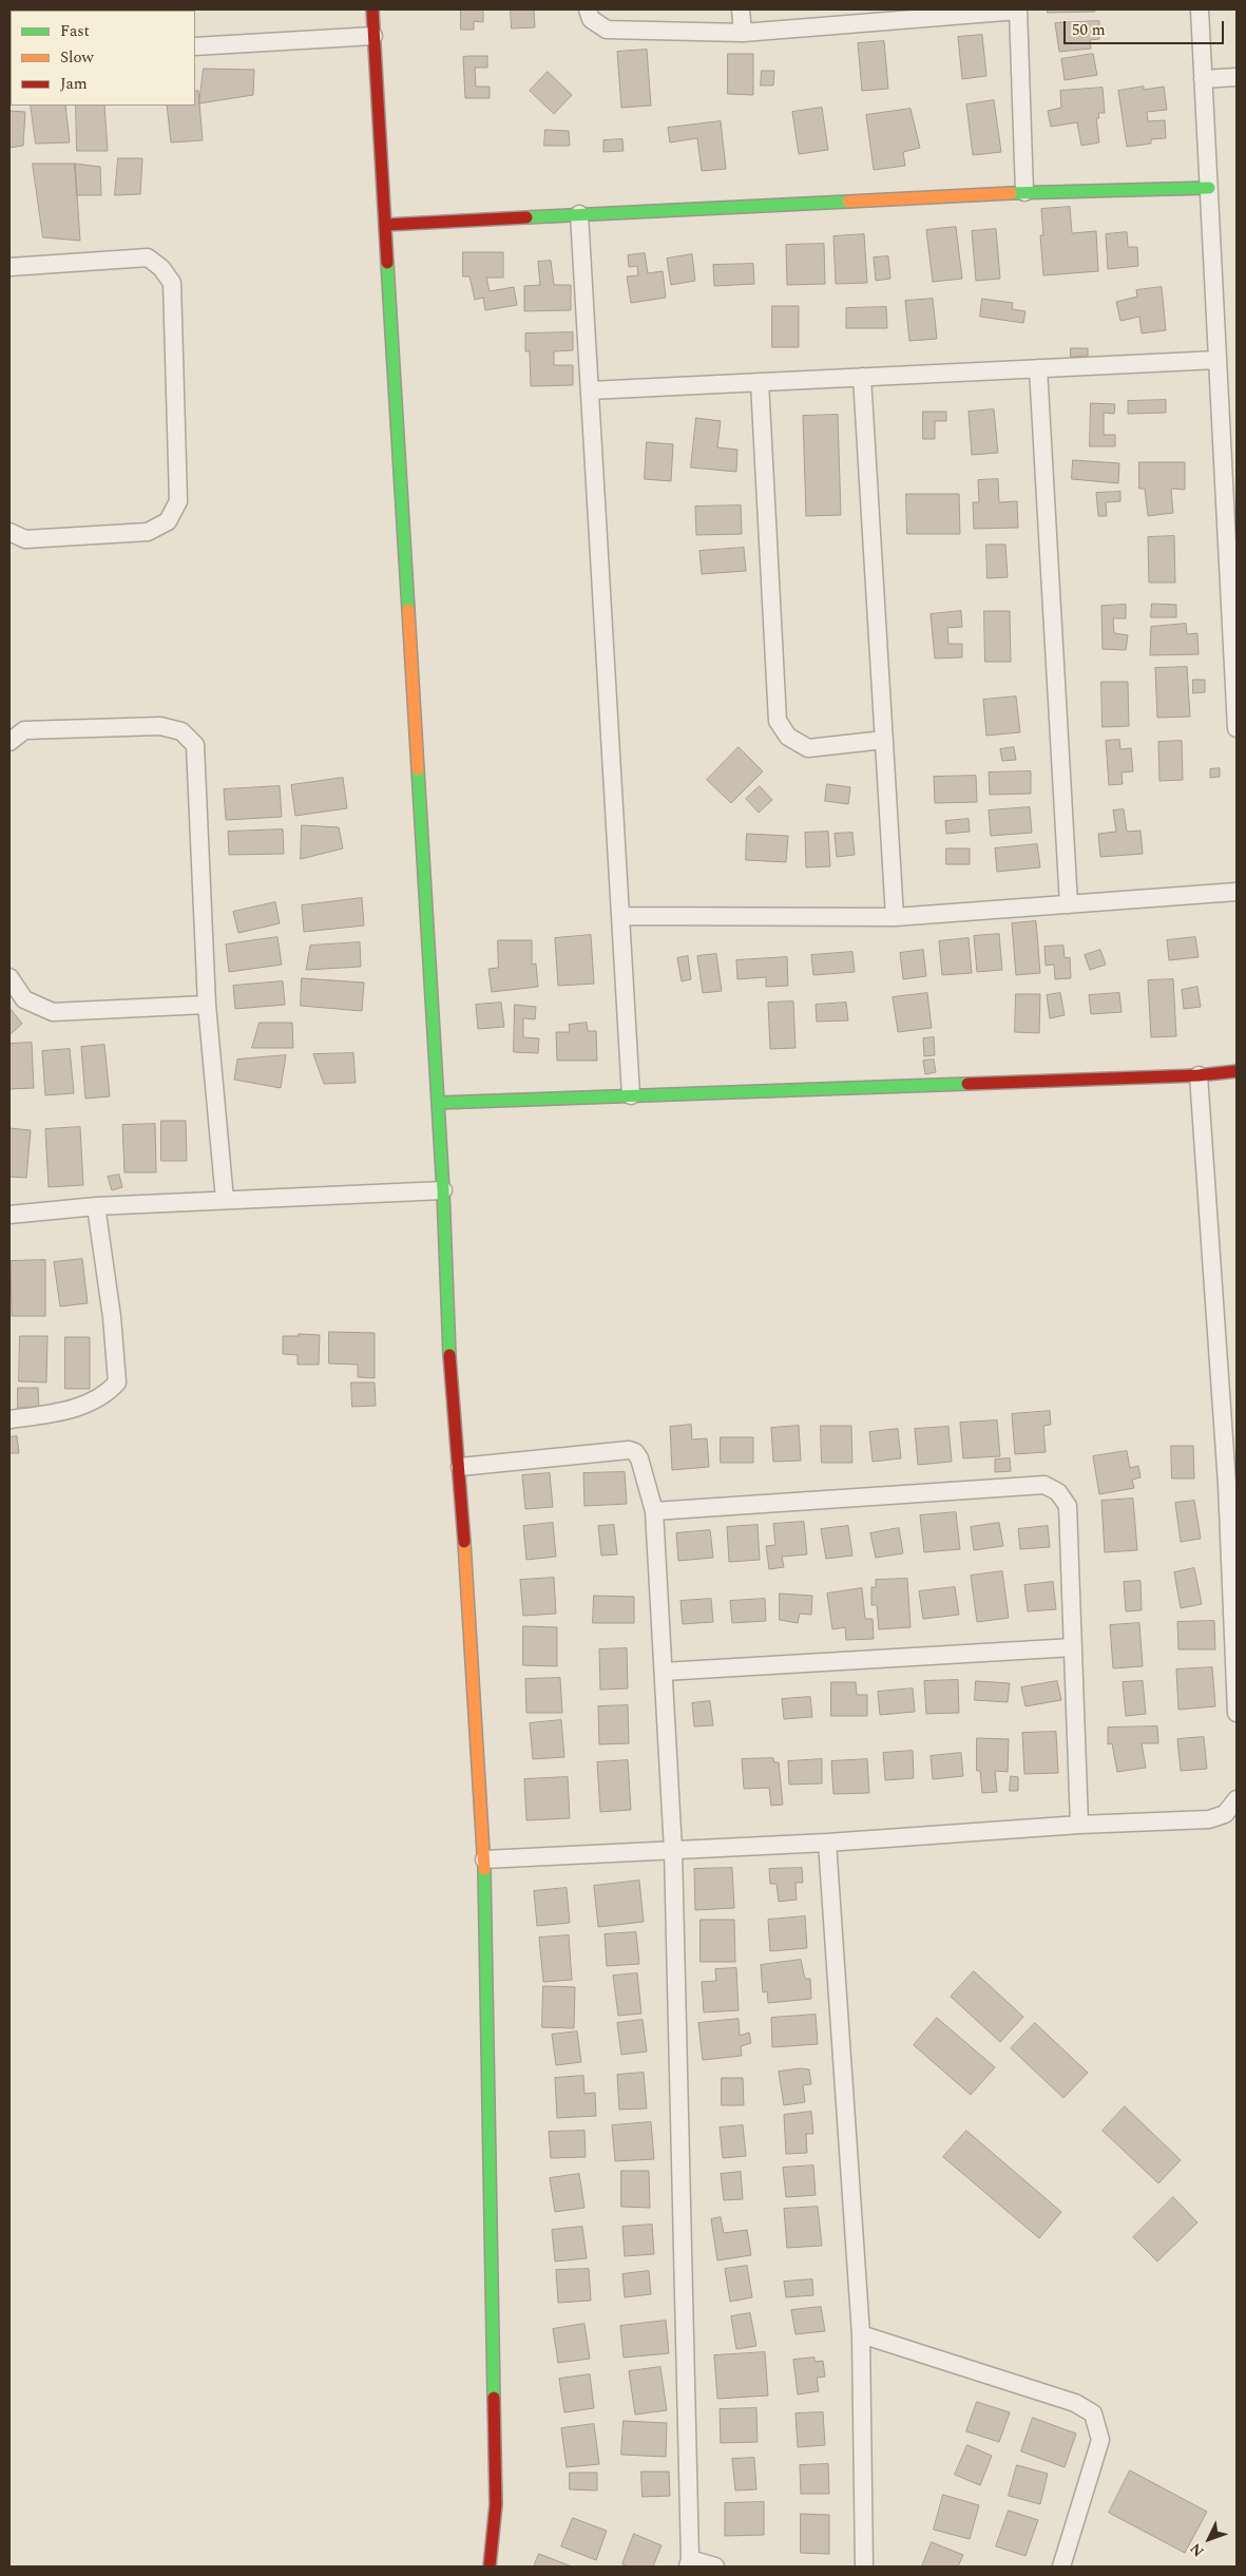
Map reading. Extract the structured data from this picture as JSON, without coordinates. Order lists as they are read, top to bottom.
{
  "legend": ["Fast", "Slow", "Jam"],
  "scale_bar": "50 m",
  "north": "bottom left"
}
